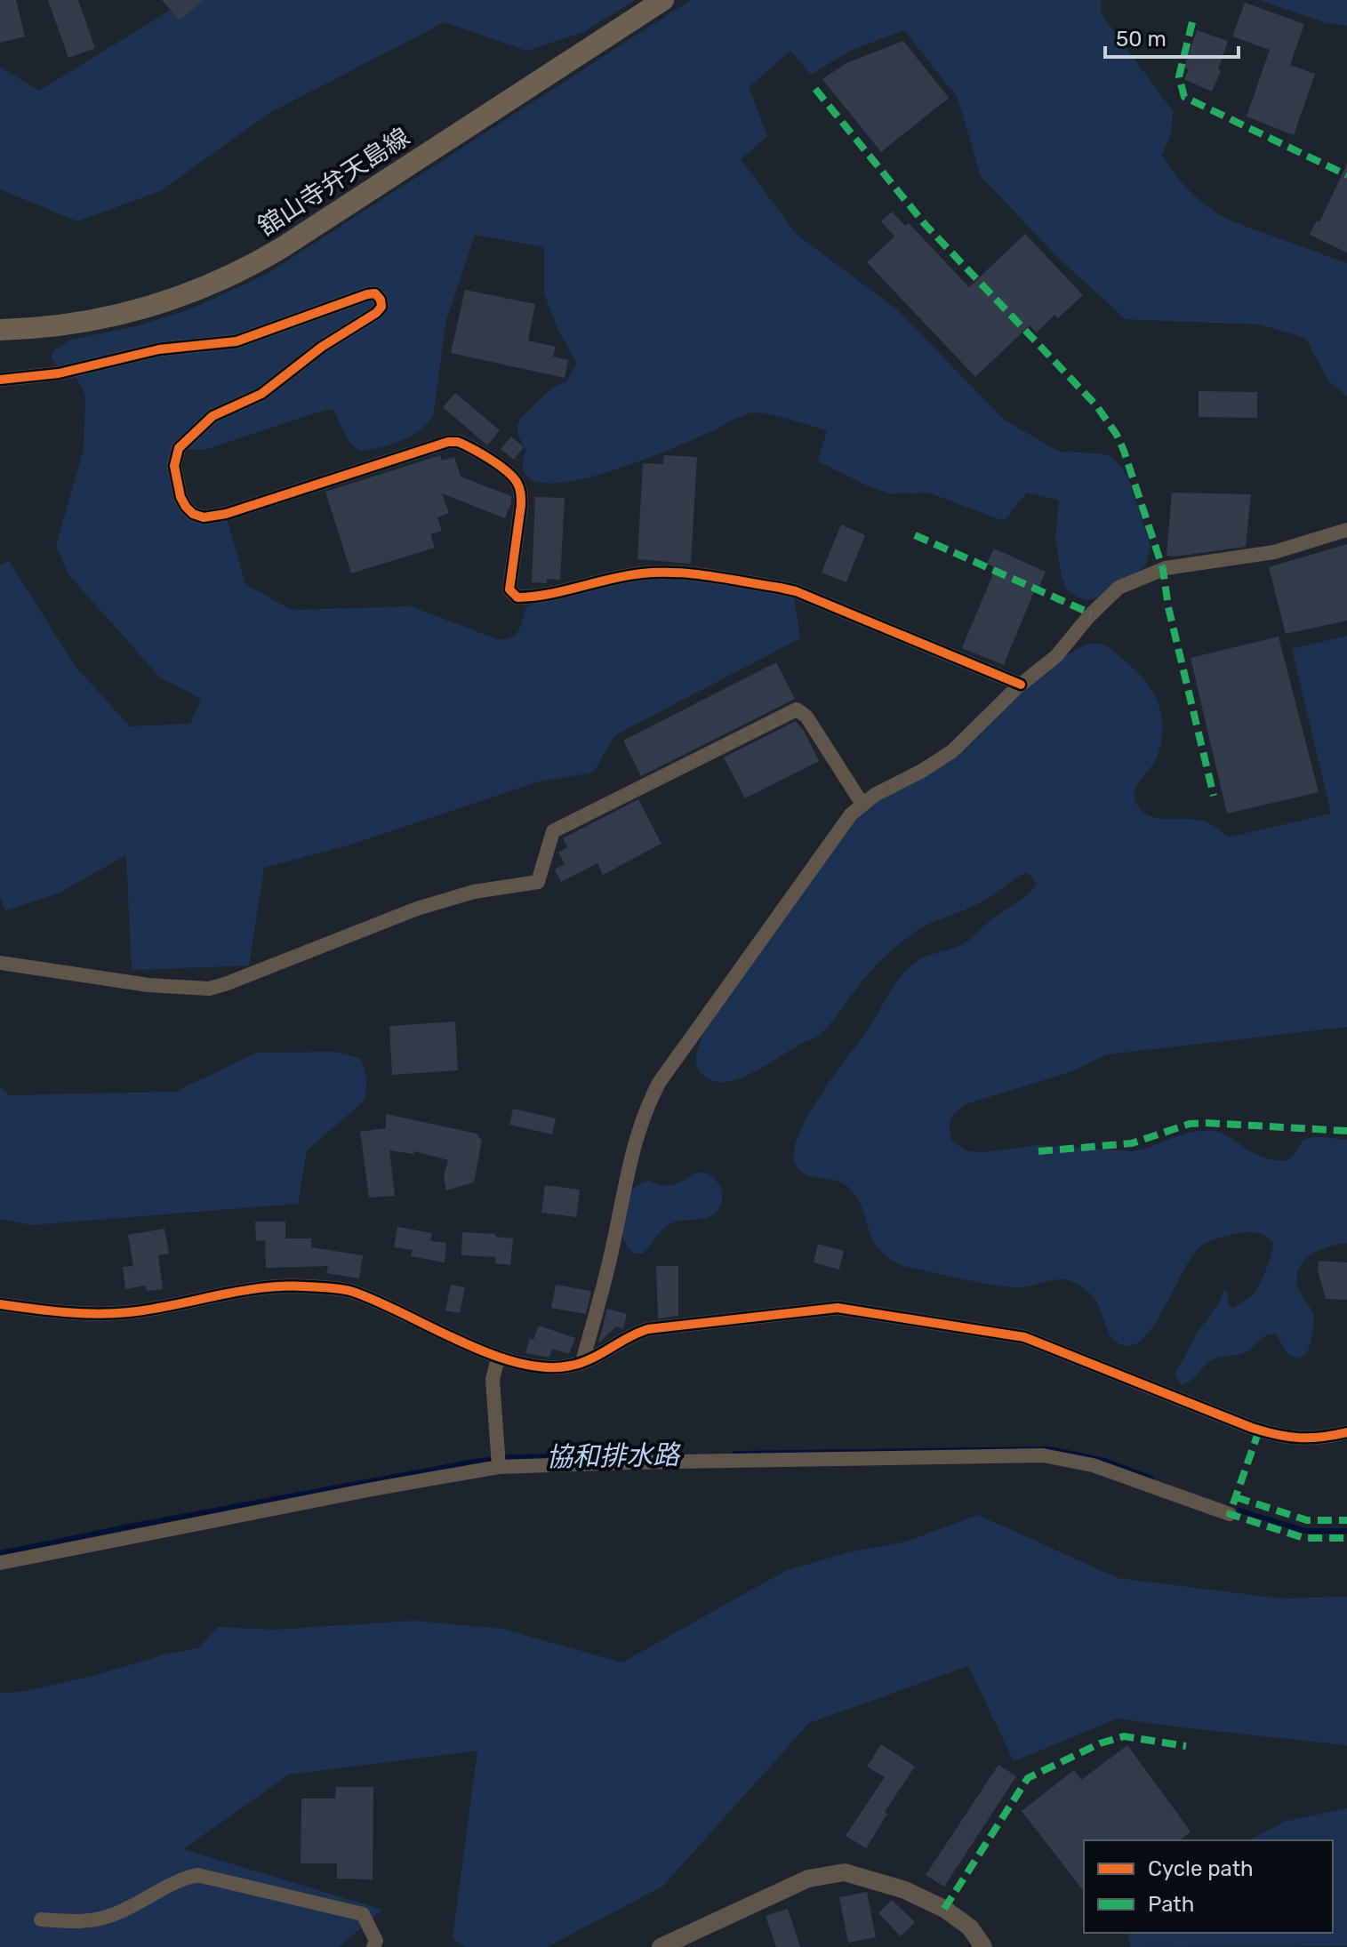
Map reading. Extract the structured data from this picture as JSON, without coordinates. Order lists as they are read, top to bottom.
{
  "streets": {
    "main road": ["舘山寺弁天島線"]
  },
  "water": ["協和排水路"],
  "legend": ["Cycle path", "Path"],
  "scale_bar": "50 m"
}
